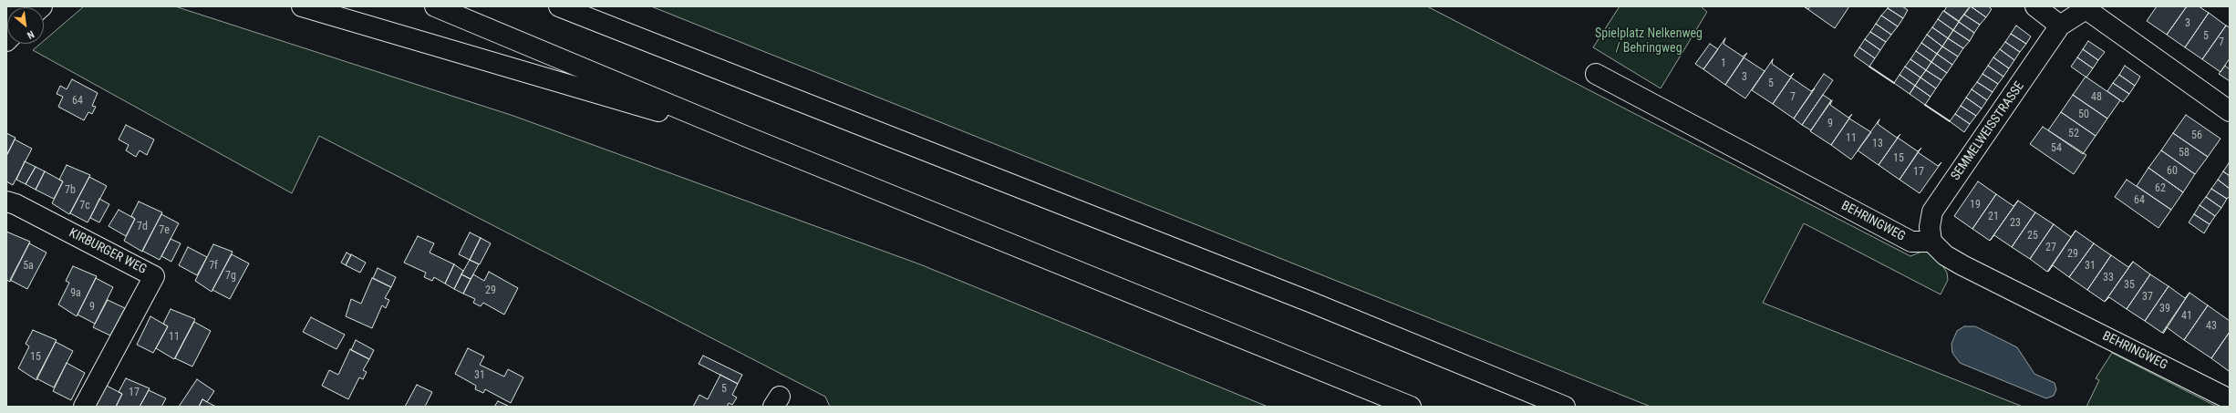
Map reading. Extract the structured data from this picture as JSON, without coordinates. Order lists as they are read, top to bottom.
{
  "streets": {
    "main road": ["SEMMELWEISSTRASSE", "BEHRINGWEG", "KIRBURGER WEG"]
  },
  "crossings": [
    ["SEMMELWEISSTRASSE", "BEHRINGWEG"]
  ],
  "parks": ["Spielplatz Nelkenweg / Behringweg"],
  "house_numbers": [
    "3",
    "5",
    "7",
    "1",
    "3",
    "5",
    "7",
    "48",
    "64",
    "50",
    "9",
    "52",
    "56",
    "11",
    "13",
    "54",
    "58",
    "15",
    "60",
    "17",
    "62",
    "7b",
    "64",
    "19",
    "7c",
    "21",
    "23",
    "7d",
    "7e",
    "25",
    "27",
    "29",
    "5a",
    "7f",
    "31",
    "7g",
    "33",
    "35",
    "29",
    "9a",
    "37",
    "9",
    "39",
    "41",
    "43",
    "11",
    "15",
    "31",
    "5",
    "17"
  ],
  "north": "bottom right"
}
